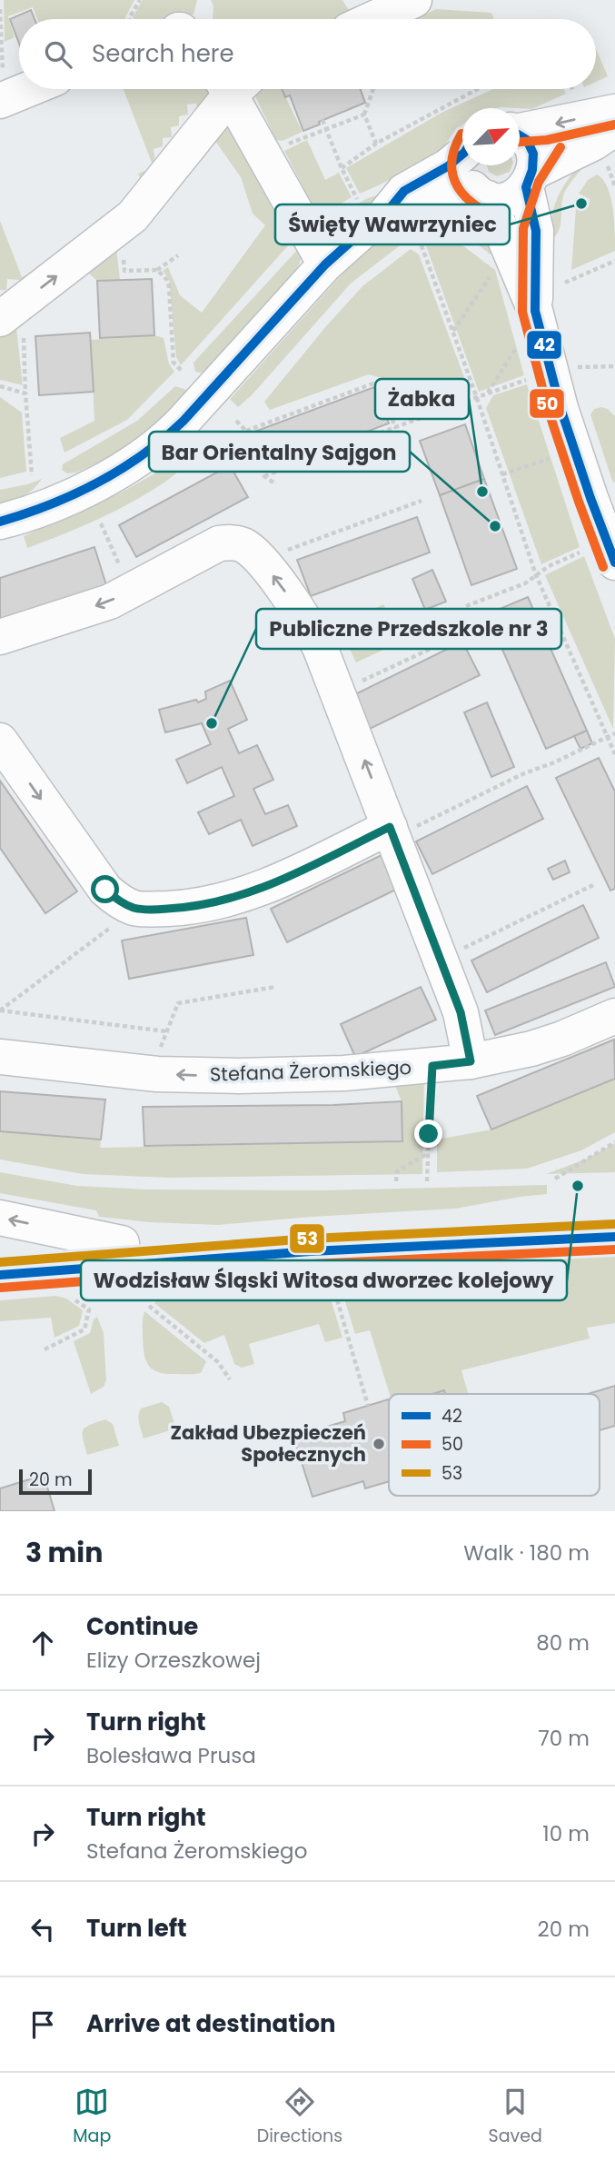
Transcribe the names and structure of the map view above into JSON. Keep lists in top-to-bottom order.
{
  "streets": {
    "street": ["Stefana Żeromskiego"]
  },
  "places": [
    "Święty Wawrzyniec",
    "Żabka",
    "Bar Orientalny Sajgon",
    "Publiczne Przedszkole nr 3",
    "Wodzisław Śląski Witosa dworzec kolejowy",
    "Zakład Ubezpieczeń Społecznych"
  ],
  "lines": ["transit line 50", "transit line 42", "transit line 53"],
  "legend": ["42", "50", "53"],
  "scale_bar": "20 m",
  "north": "top right",
  "page": {
    "search": "Search here",
    "scale": "20 m",
    "heading": ["3 min", "Walk · 180 m"],
    "list": [
      ["Continue", "Elizy Orzeszkowej", "80 m"],
      ["Turn right", "Bolesława Prusa", "70 m"],
      ["Turn right", "Stefana Żeromskiego", "10 m"],
      ["Turn left", "20 m"],
      "Arrive at destination"
    ],
    "nav": ["Map", "Directions", "Saved"]
  }
}
